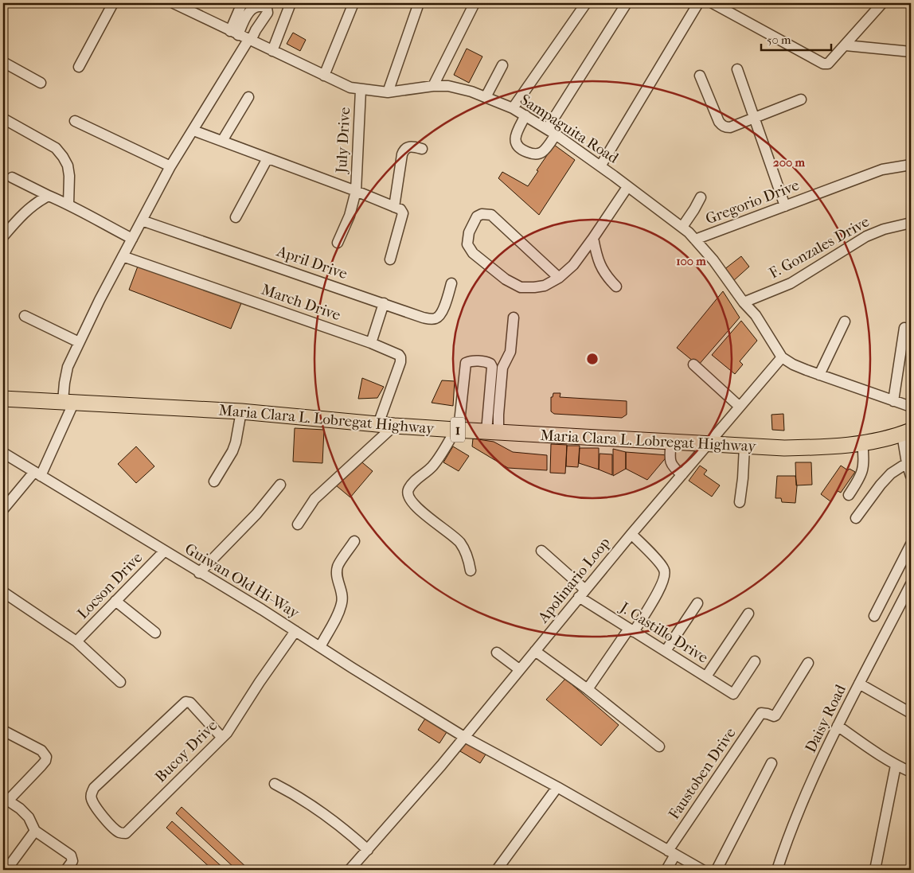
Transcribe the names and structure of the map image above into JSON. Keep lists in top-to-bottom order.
{
  "streets": {
    "highway": ["Maria Clara L. Lobregat Highway", "1"],
    "street": [
      "Sampaguita Road",
      "July Drive",
      "Gregorio Drive",
      "F. Gonzales Drive",
      "April Drive",
      "March Drive",
      "Apolinario Loop",
      "Guiwan Old Hi-Way",
      "Locson Drive",
      "J. Castillo Drive",
      "Daisy Road",
      "Bucoy Drive",
      "Faustoben Drive"
    ]
  },
  "crossings": [
    ["Sampaguita Road", "July Drive"],
    ["Sampaguita Road", "Gregorio Drive"],
    ["Sampaguita Road", "F. Gonzales Drive"],
    ["March Drive", "Maria Clara L. Lobregat Highway"],
    ["Maria Clara L. Lobregat Highway", "Apolinario Loop"],
    ["Apolinario Loop", "Guiwan Old Hi-Way"],
    ["Apolinario Loop", "J. Castillo Drive"],
    ["Guiwan Old Hi-Way", "Locson Drive"],
    ["Guiwan Old Hi-Way", "Bucoy Drive"],
    ["Guiwan Old Hi-Way", "Faustoben Drive"]
  ],
  "scale_bar": "50 m",
  "rings": ["200 m", "100 m"]
}
